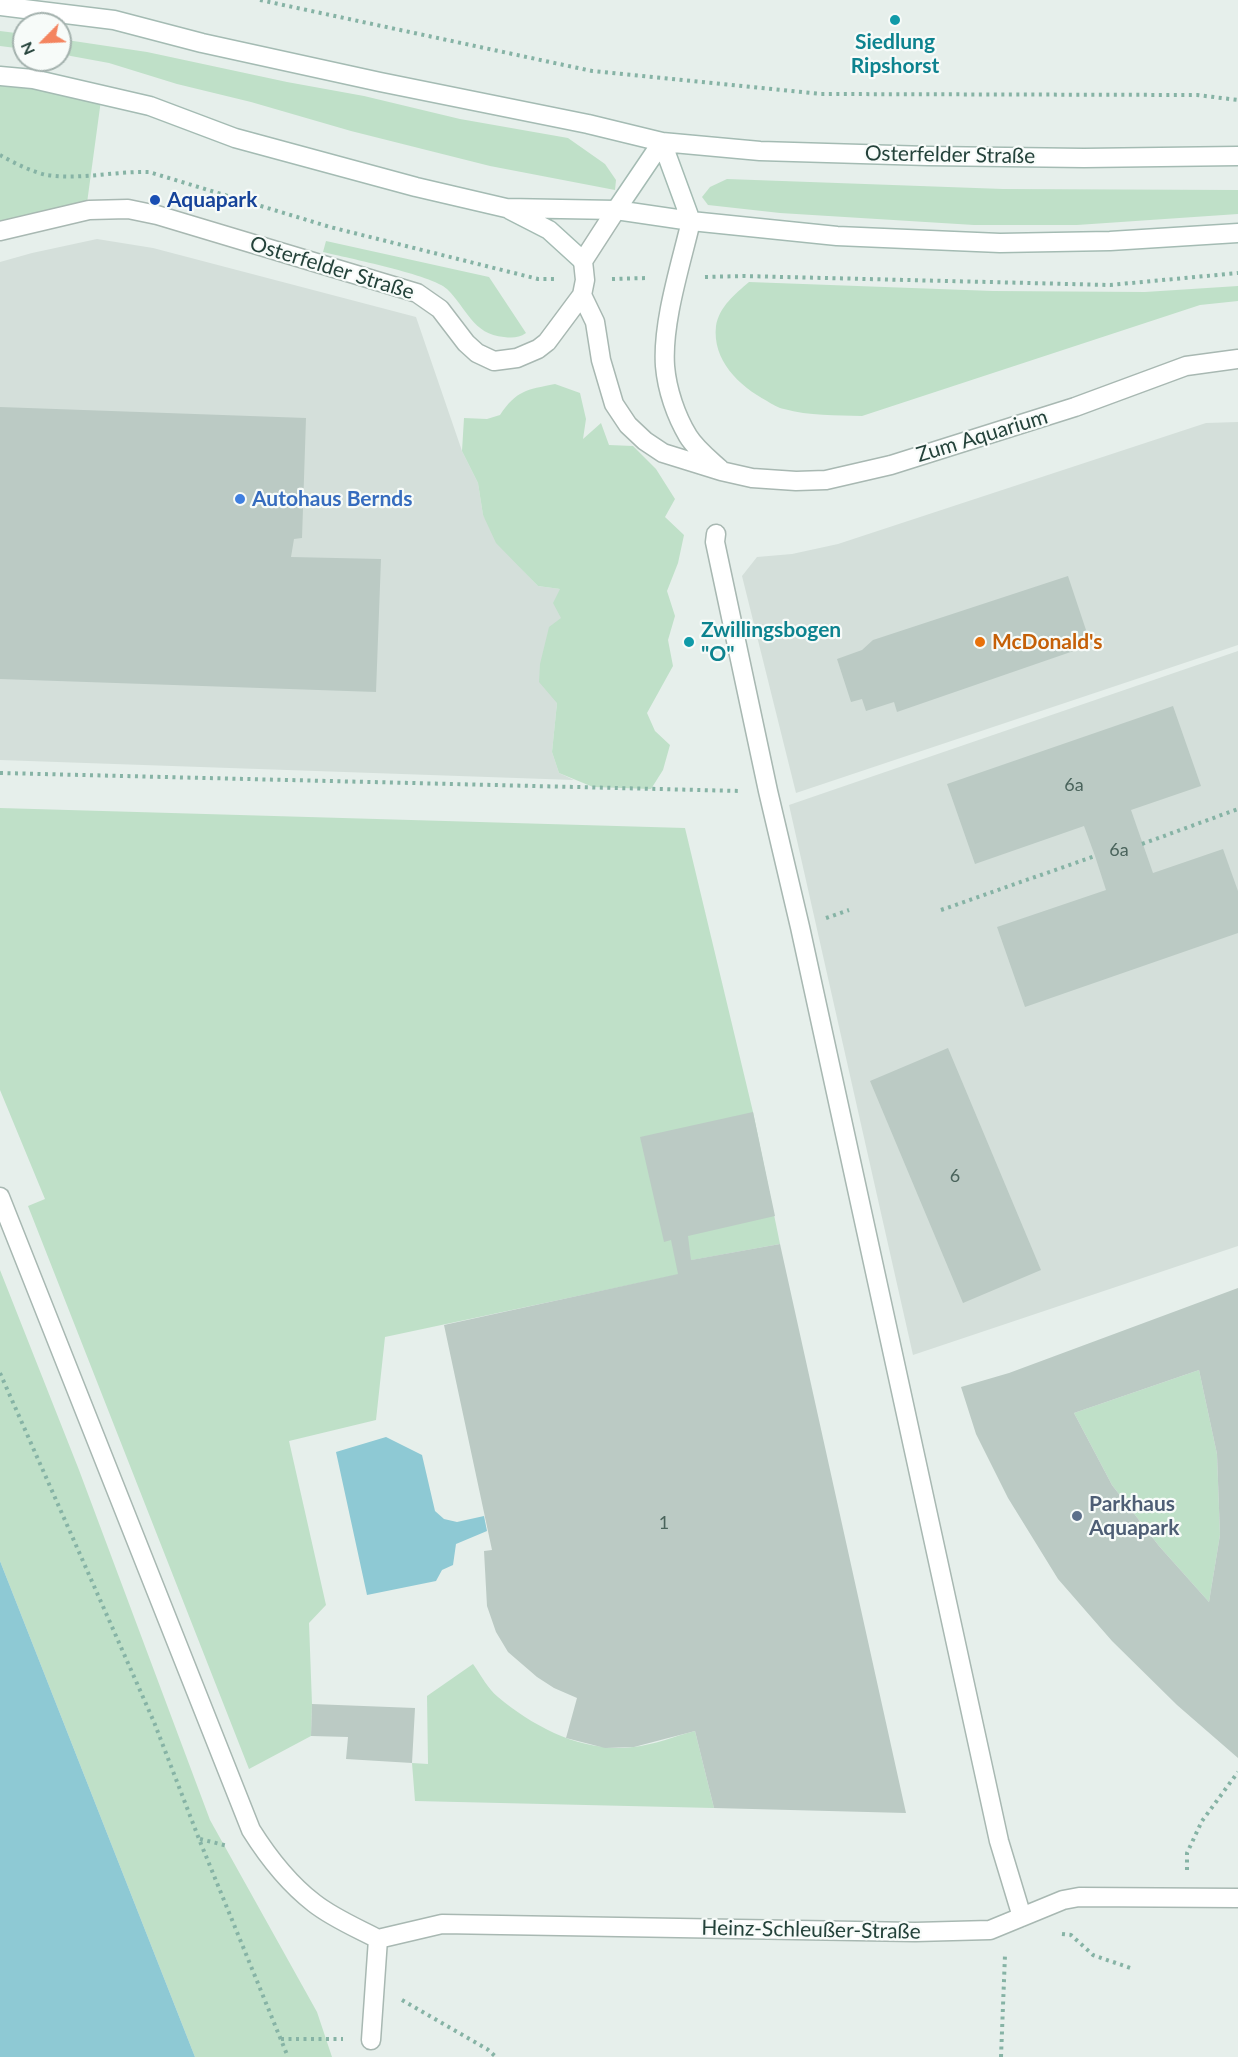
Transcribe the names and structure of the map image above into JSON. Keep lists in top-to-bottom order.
{
  "streets": {
    "street": ["Osterfelder Straße", "Zum Aquarium", "Heinz-Schleußer-Straße"]
  },
  "crossings": [
    ["Osterfelder Straße", "Zum Aquarium"]
  ],
  "places": [
    "Siedlung Ripshorst",
    "Aquapark",
    "Autohaus Bernds",
    "Zwillingsbogen \"O\"",
    "McDonald's",
    "Parkhaus Aquapark"
  ],
  "house_numbers": [
    "6a",
    "6a",
    "6",
    "1"
  ],
  "north": "bottom left"
}
